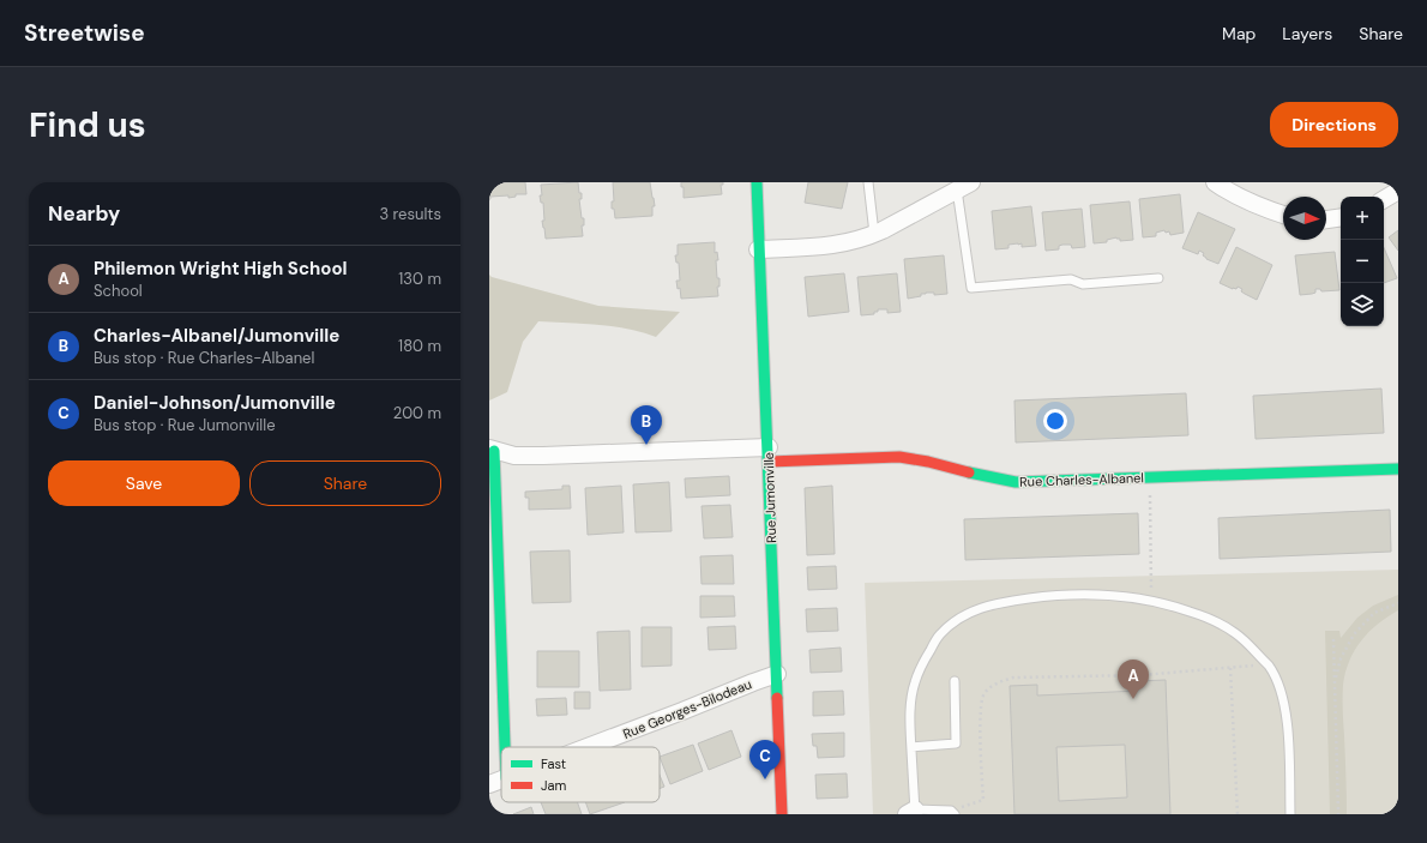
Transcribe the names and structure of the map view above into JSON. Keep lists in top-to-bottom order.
{
  "streets": {
    "street": ["Rue Charles-Albanel", "Rue Jumonville", "Rue Georges-Bilodeau"]
  },
  "crossings": [
    ["Rue Charles-Albanel", "Rue Jumonville"],
    ["Rue Jumonville", "Rue Georges-Bilodeau"]
  ],
  "legend": ["Fast", "Jam"],
  "north": "right",
  "page": {
    "header": "Streetwise",
    "nav": ["Map", "Layers", "Share"],
    "buttons": [
      "Directions",
      ["Save", "Share"]
    ],
    "title": "Find us",
    "heading": ["Nearby", "3 results"],
    "map_buttons": ["+", "−"],
    "list": [
      {
        "mark": "A",
        "name": "Philemon Wright High School",
        "note": "School",
        "value": "130 m"
      },
      {
        "mark": "B",
        "name": "Charles-Albanel/Jumonville",
        "note": "Bus stop · Rue Charles-Albanel",
        "value": "180 m"
      },
      {
        "mark": "C",
        "name": "Daniel-Johnson/Jumonville",
        "note": "Bus stop · Rue Jumonville",
        "value": "200 m"
      }
    ],
    "pins": ["B", "A", "C"]
  }
}
